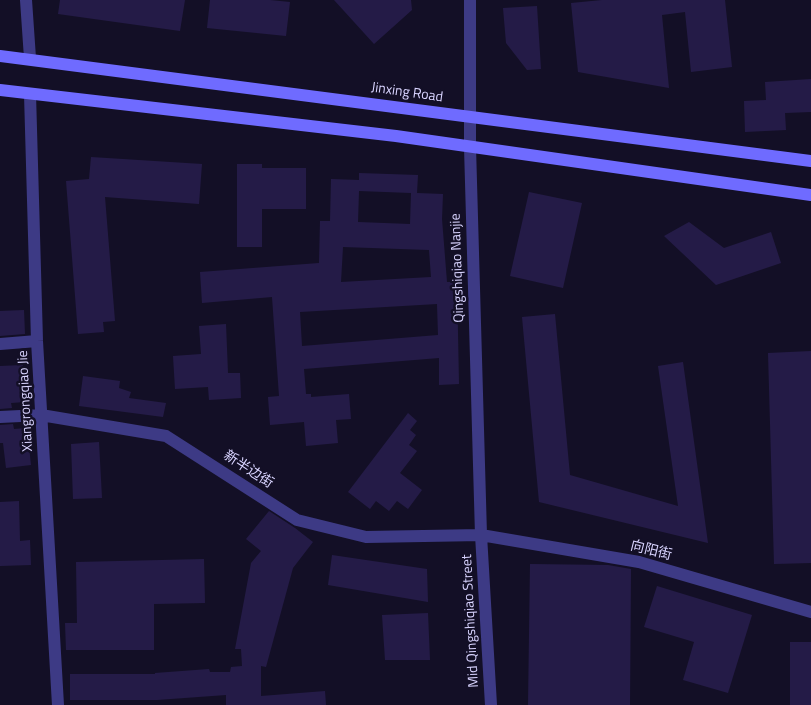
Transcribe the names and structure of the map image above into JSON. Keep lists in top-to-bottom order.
{
  "streets": {
    "main road": ["Jinxing Road"],
    "street": [
      "Qingshiqiao Nanjie",
      "Xiangrongqiao Jie",
      "新半边街",
      "向阳街",
      "Mid Qingshiqiao Street"
    ]
  },
  "crossings": [
    ["Jinxing Road", "Qingshiqiao Nanjie"],
    ["Qingshiqiao Nanjie", "新半边街"],
    ["Qingshiqiao Nanjie", "向阳街"],
    ["Qingshiqiao Nanjie", "Mid Qingshiqiao Street"],
    ["Xiangrongqiao Jie", "新半边街"],
    ["新半边街", "向阳街"],
    ["新半边街", "Mid Qingshiqiao Street"],
    ["向阳街", "Mid Qingshiqiao Street"]
  ]
}
